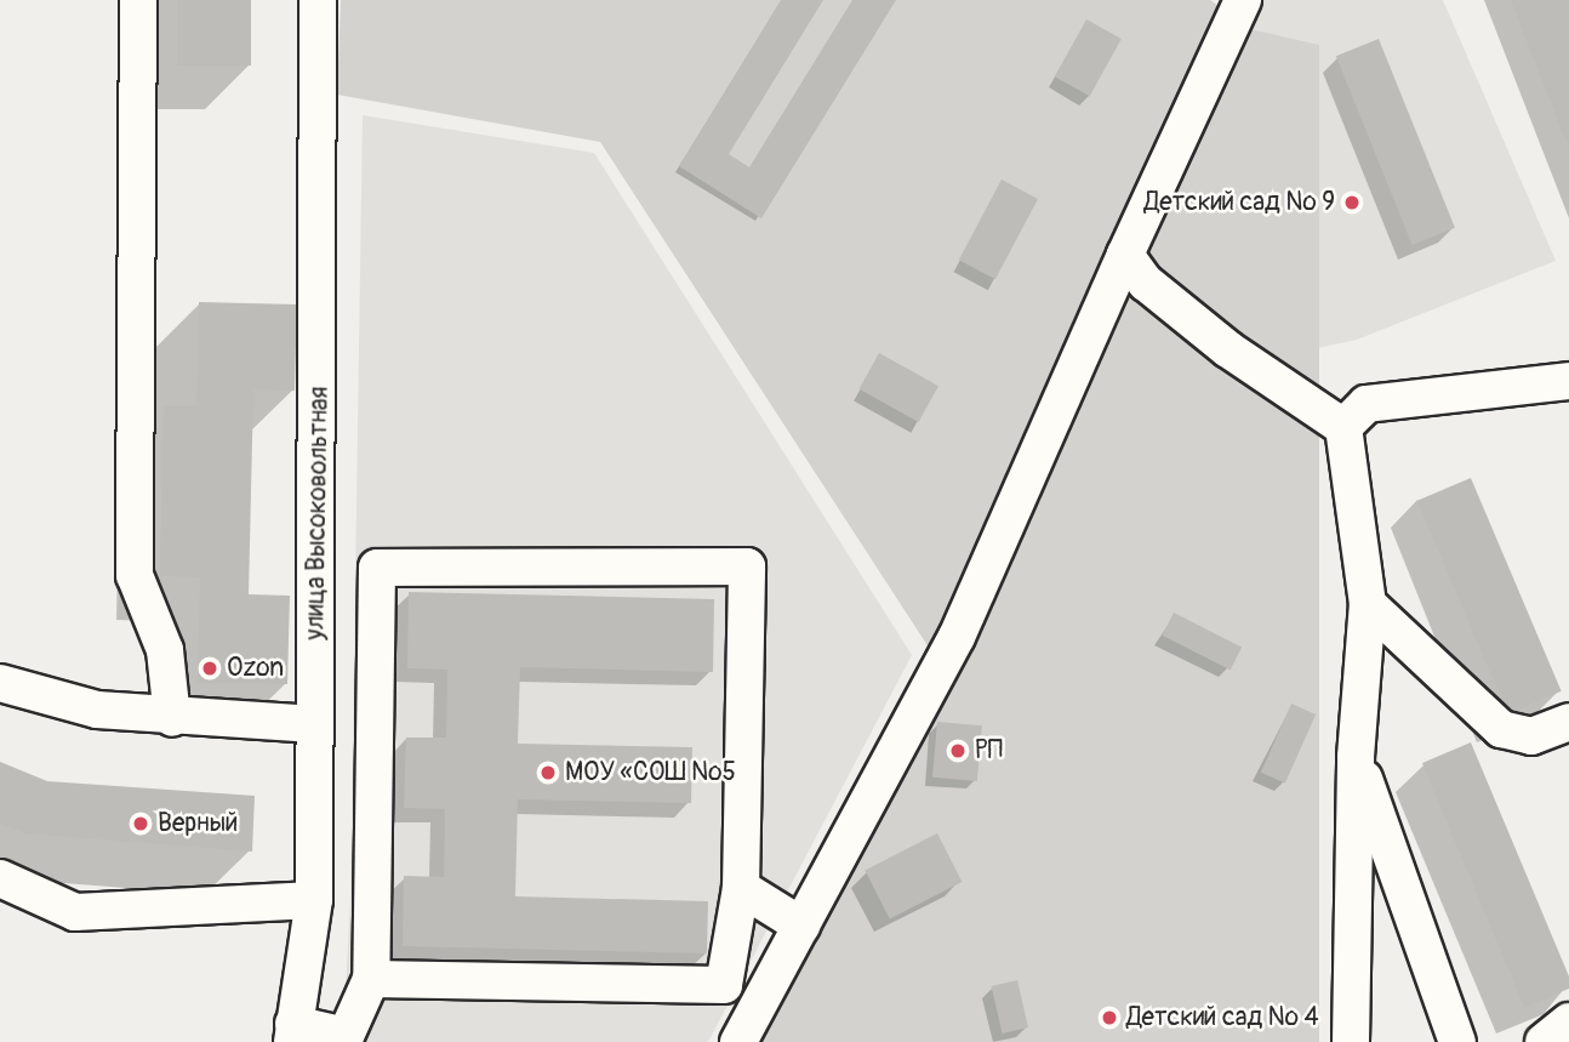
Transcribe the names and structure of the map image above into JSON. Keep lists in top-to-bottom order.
{
  "streets": {
    "street": ["улица Высоковольтная"]
  },
  "places": [
    "Детский сад № 9",
    "Ozon",
    "РП",
    "МОУ «СОШ №5",
    "Верный",
    "Детский сад № 4"
  ]
}
